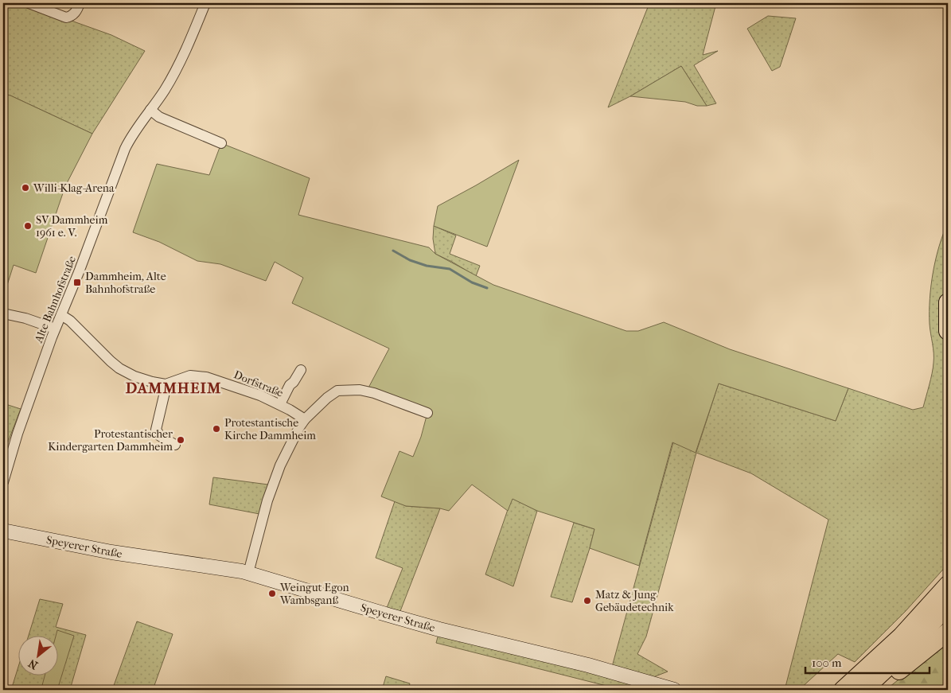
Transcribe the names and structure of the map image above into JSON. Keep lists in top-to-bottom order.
{
  "streets": {
    "street": ["Alte Bahnhofstraße", "Dorfstraße", "Speyerer Straße"]
  },
  "districts": ["DAMMHEIM"],
  "places": {
    "other": [
      "Willi-Klag-Arena",
      "SV Dammheim 1961 e. V.",
      "Protestantische Kirche Dammheim",
      "Protestantischer Kindergarten Dammheim",
      "Weingut Egon Wambsganß",
      "Matz & Jung Gebäudetechnik"
    ],
    "transit": ["Dammheim, Alte Bahnhofstraße"]
  },
  "scale_bar": "100 m",
  "north": "bottom left"
}
